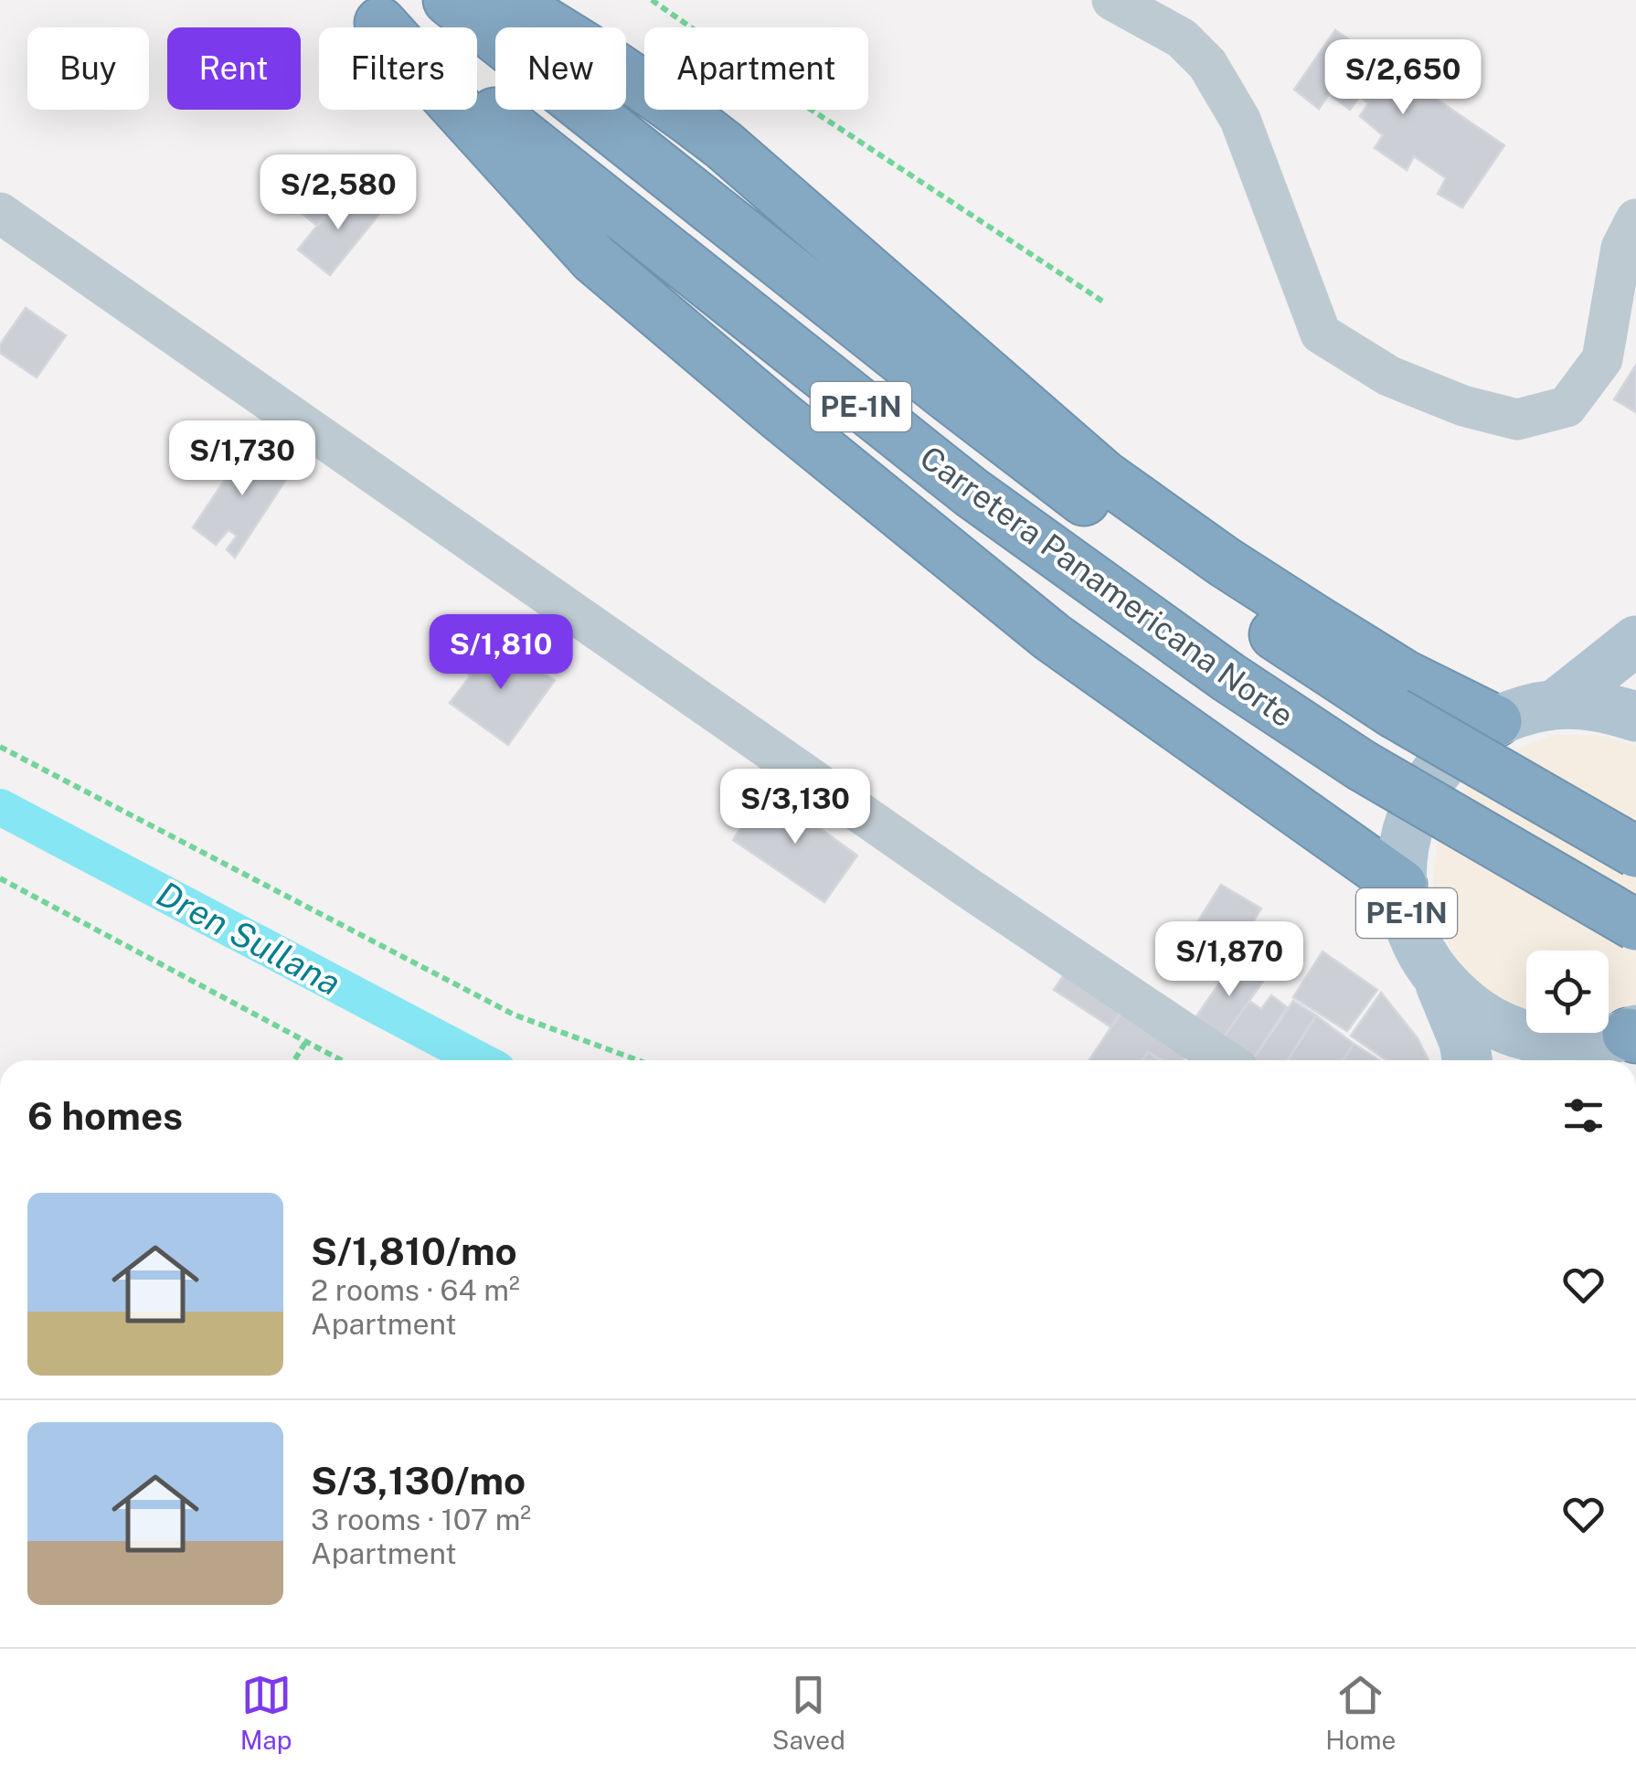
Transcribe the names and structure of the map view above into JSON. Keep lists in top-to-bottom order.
{
  "streets": {
    "highway": ["PE-1N", "Carretera Panamericana Norte"]
  },
  "water": ["Dren Sullana"],
  "page": {
    "chip": [
      "Buy",
      "Rent",
      "Filters",
      "New",
      "Apartment"
    ],
    "price": [
      "S/2,650",
      "S/2,580",
      "S/1,730",
      "S/1,810",
      "S/3,130",
      "S/1,870"
    ],
    "heading": "6 homes",
    "list": [
      {
        "name": "S/1,810/mo",
        "note": "2 rooms · 64 m² · Apartment"
      },
      {
        "name": "S/3,130/mo",
        "note": "3 rooms · 107 m² · Apartment"
      }
    ],
    "tabs": ["Map", "Saved", "Home"]
  }
}
